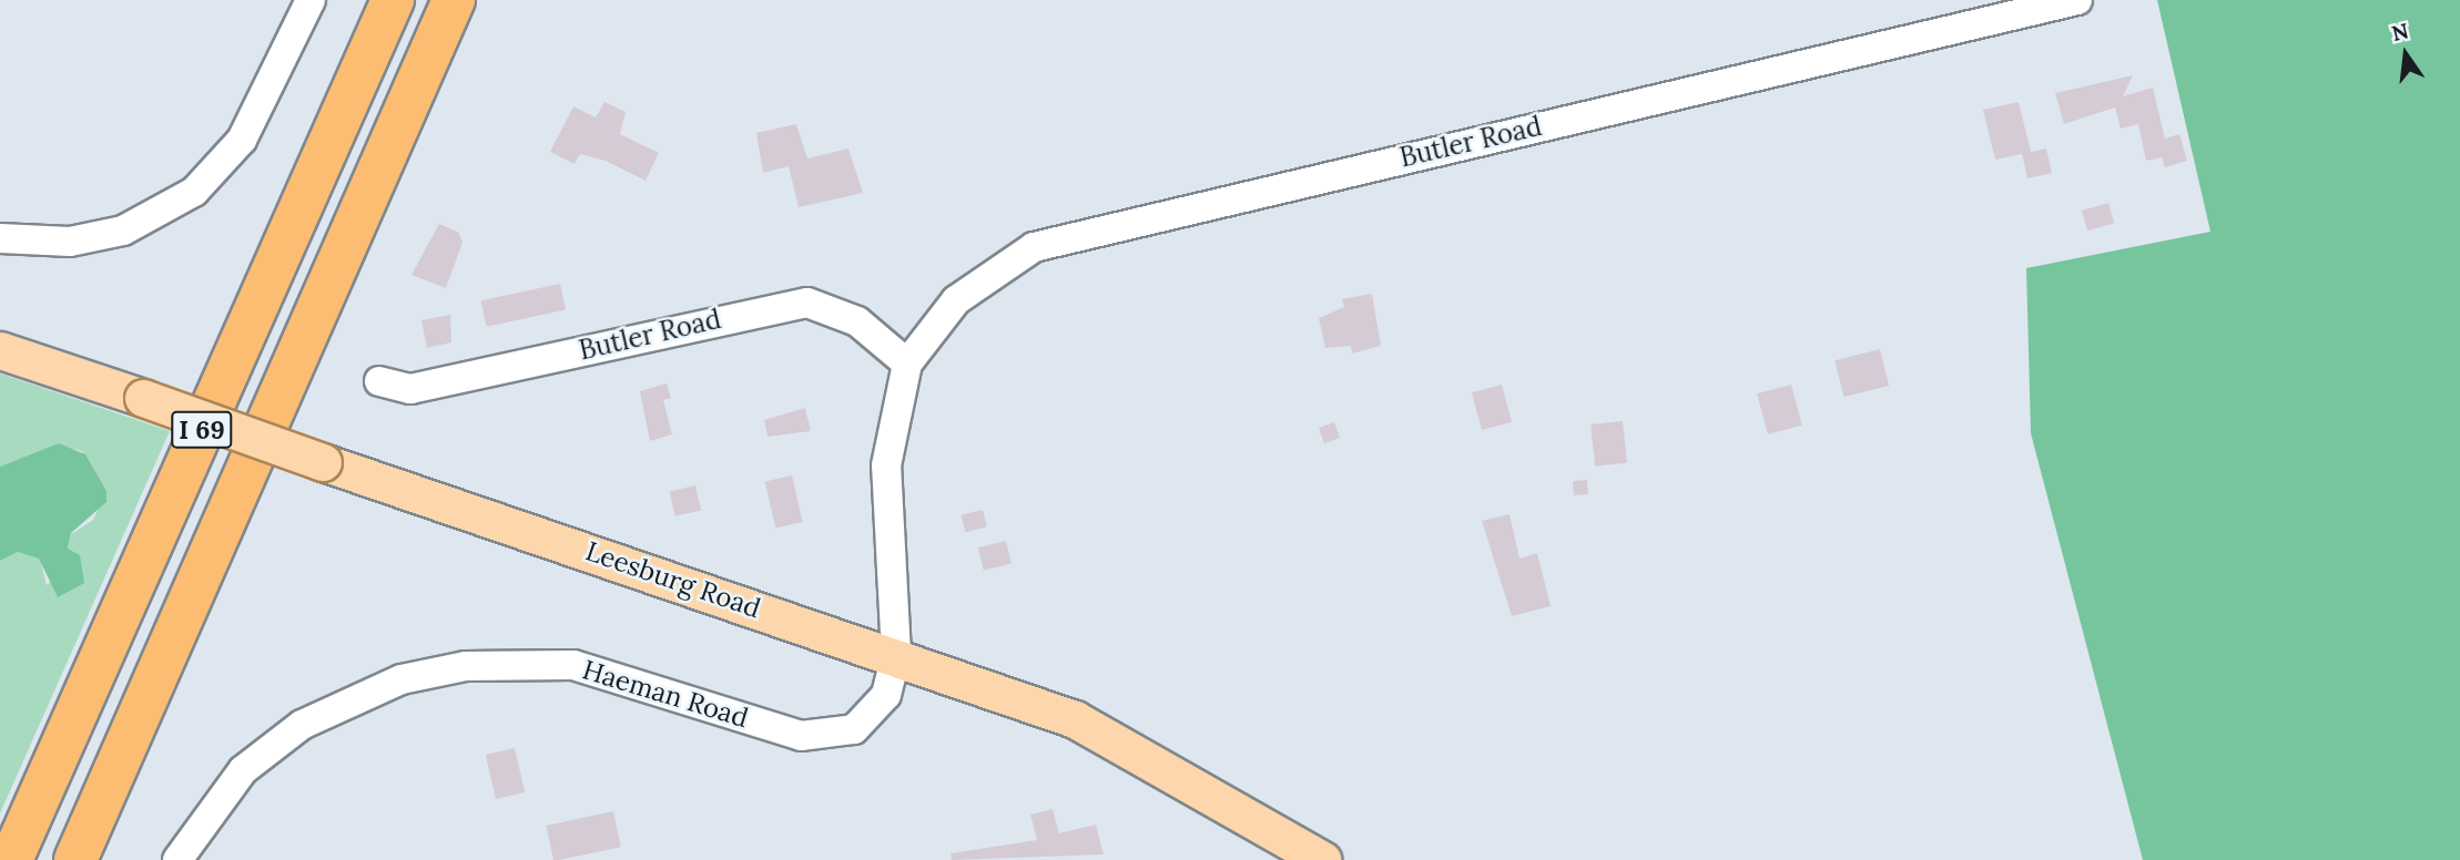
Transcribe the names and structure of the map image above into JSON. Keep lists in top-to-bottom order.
{
  "streets": {
    "highway": ["I 69"],
    "main road": ["Leesburg Road"],
    "street": ["Butler Road", "Haeman Road"]
  },
  "crossings": [
    ["Butler Road", "Leesburg Road"],
    ["Butler Road", "Haeman Road"],
    ["Leesburg Road", "Haeman Road"]
  ],
  "north": "top"
}
